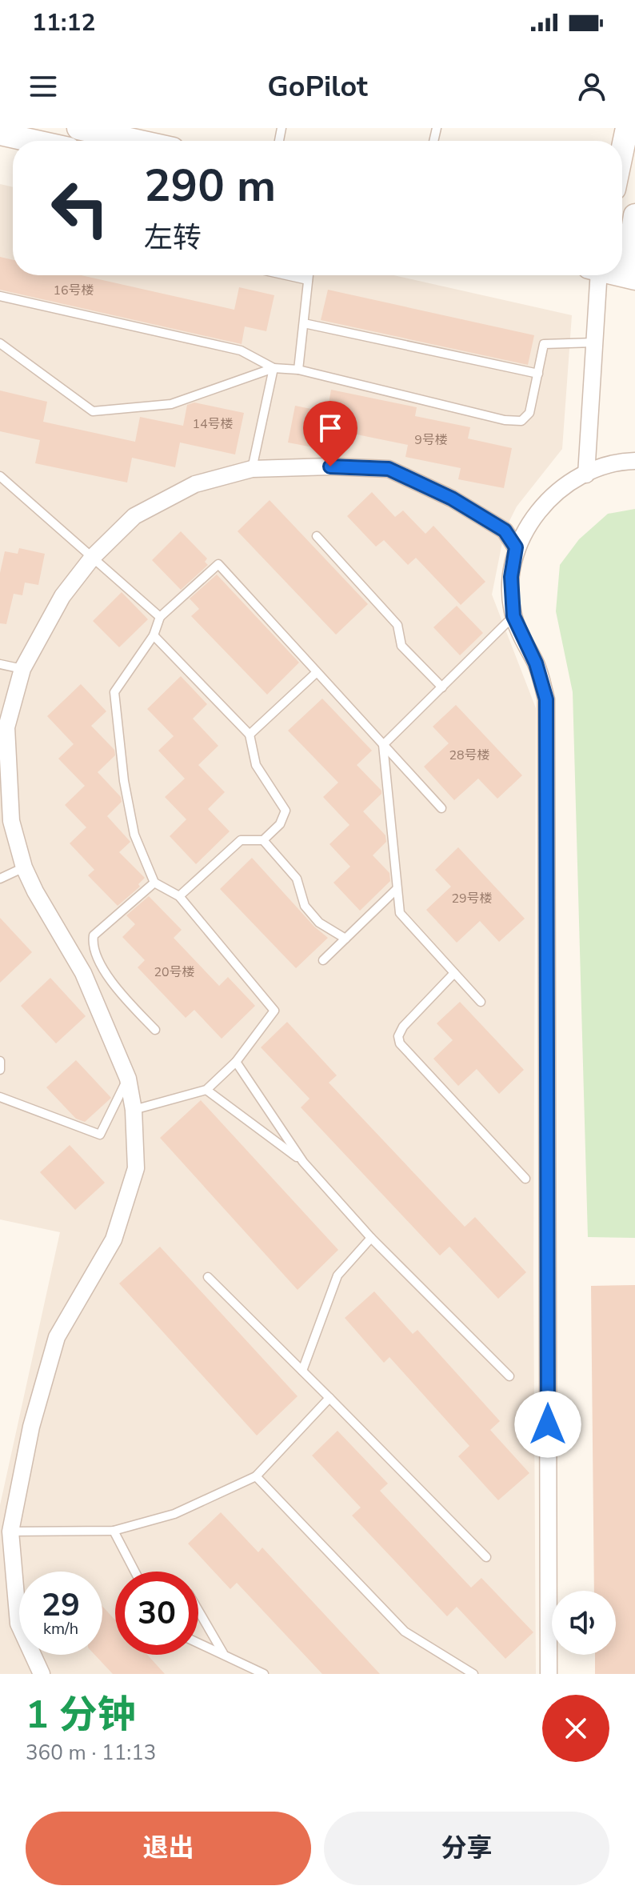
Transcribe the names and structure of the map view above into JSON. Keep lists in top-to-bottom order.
{
  "house_numbers": [
    "16号楼",
    "14号楼",
    "9号楼",
    "28号楼",
    "29号楼",
    "20号楼"
  ],
  "page": {
    "status": "11:12",
    "header": "GoPilot",
    "turn": ["290 m", "左转"],
    "speed": "29 km/h",
    "limit": "30",
    "heading": ["1 分钟", "360 m · 11:13"],
    "buttons": ["退出", "分享"]
  }
}
